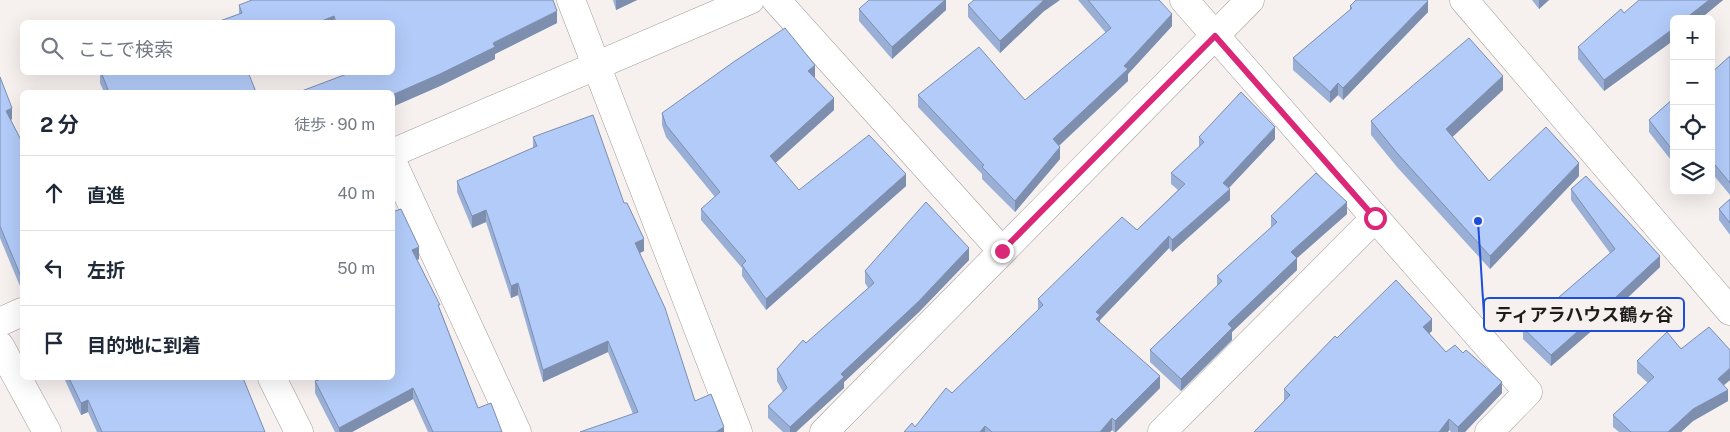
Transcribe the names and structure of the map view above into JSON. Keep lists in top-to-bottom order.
{
  "places": ["ティアラハウス鶴ヶ谷"],
  "page": {
    "map_buttons": ["+", "−"],
    "search": "ここで検索",
    "heading": ["2 分", "徒歩 · 90 m"],
    "list": [
      ["直進", "40 m"],
      ["左折", "50 m"],
      "目的地に到着"
    ]
  }
}
